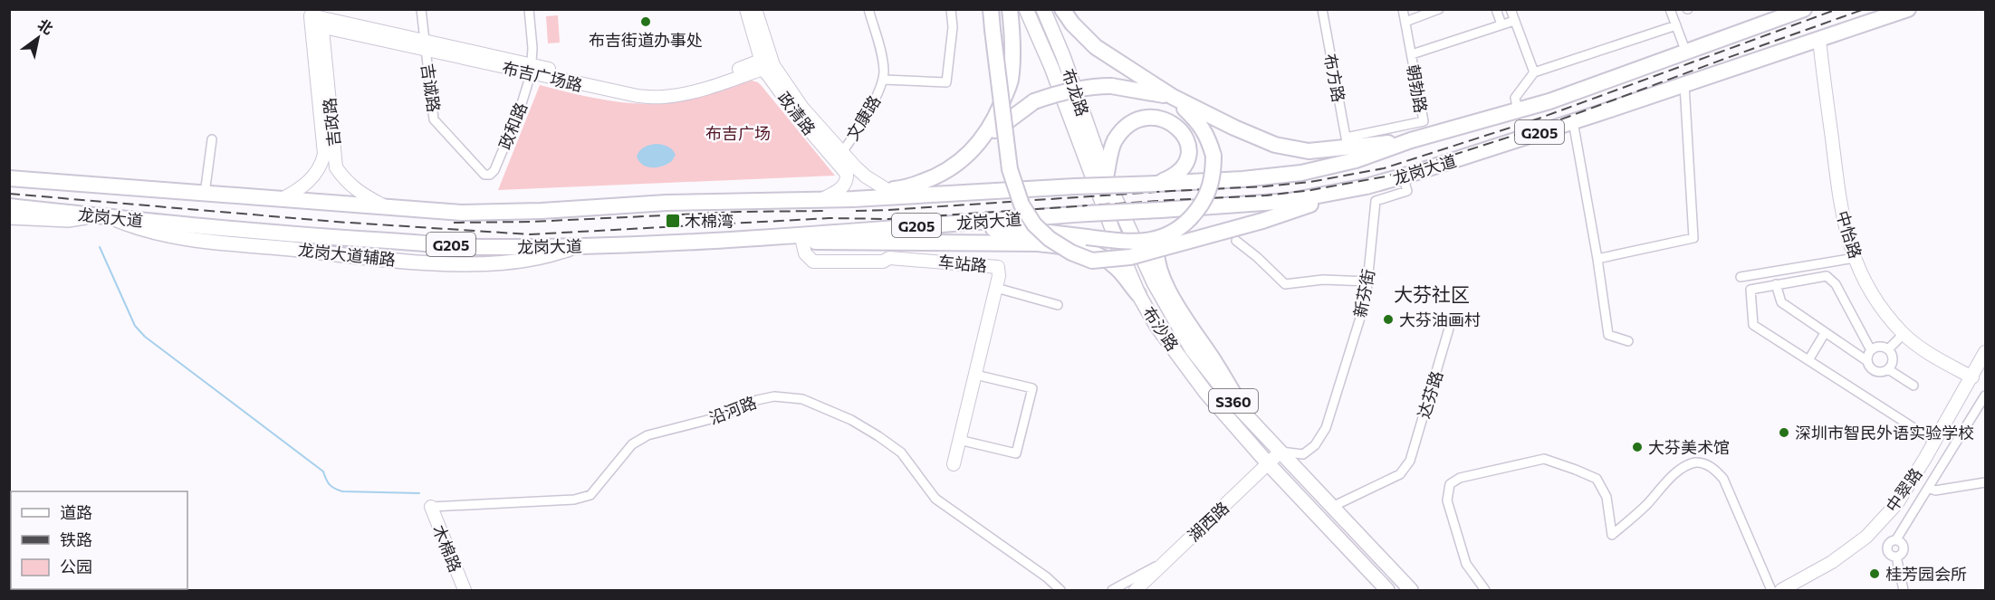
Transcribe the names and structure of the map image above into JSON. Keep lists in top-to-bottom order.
{
  "streets": {
    "highway": ["G205", "龙岗大道"],
    "main road": ["布龙路", "布沙路", "S360"],
    "street": [
      "布吉广场路",
      "布方路",
      "吉诚路",
      "朝勃路",
      "政清路",
      "文康路",
      "吉政路",
      "政和路",
      "中怡路",
      "车站路",
      "新芬街",
      "达芬路",
      "沿河路",
      "中翠路",
      "湖西路",
      "木棉路"
    ]
  },
  "crossings": [
    ["布吉广场路", "吉诚路"],
    ["布吉广场路", "政清路"],
    ["布吉广场路", "吉政路"],
    ["布吉广场路", "政和路"],
    ["布方路", "朝勃路"],
    ["吉诚路", "政和路"],
    ["布龙路", "布沙路"],
    ["政清路", "文康路"],
    ["政清路", "龙岗大道"],
    ["吉政路", "龙岗大道"],
    ["龙岗大道", "中怡路"],
    ["龙岗大道", "新芬街"],
    ["中怡路", "中翠路"],
    ["新芬街", "布沙路"],
    ["新芬街", "湖西路"],
    ["布沙路", "达芬路"],
    ["布沙路", "湖西路"],
    ["沿河路", "木棉路"]
  ],
  "districts": ["大芬社区"],
  "parks": ["布吉广场"],
  "places": {
    "other": [
      "布吉街道办事处",
      "大芬油画村",
      "深圳市智民外语实验学校",
      "大芬美术馆",
      "桂芳园会所"
    ],
    "transit": ["木棉湾"]
  },
  "legend": ["道路", "铁路", "公园"],
  "north": "top right"
}
